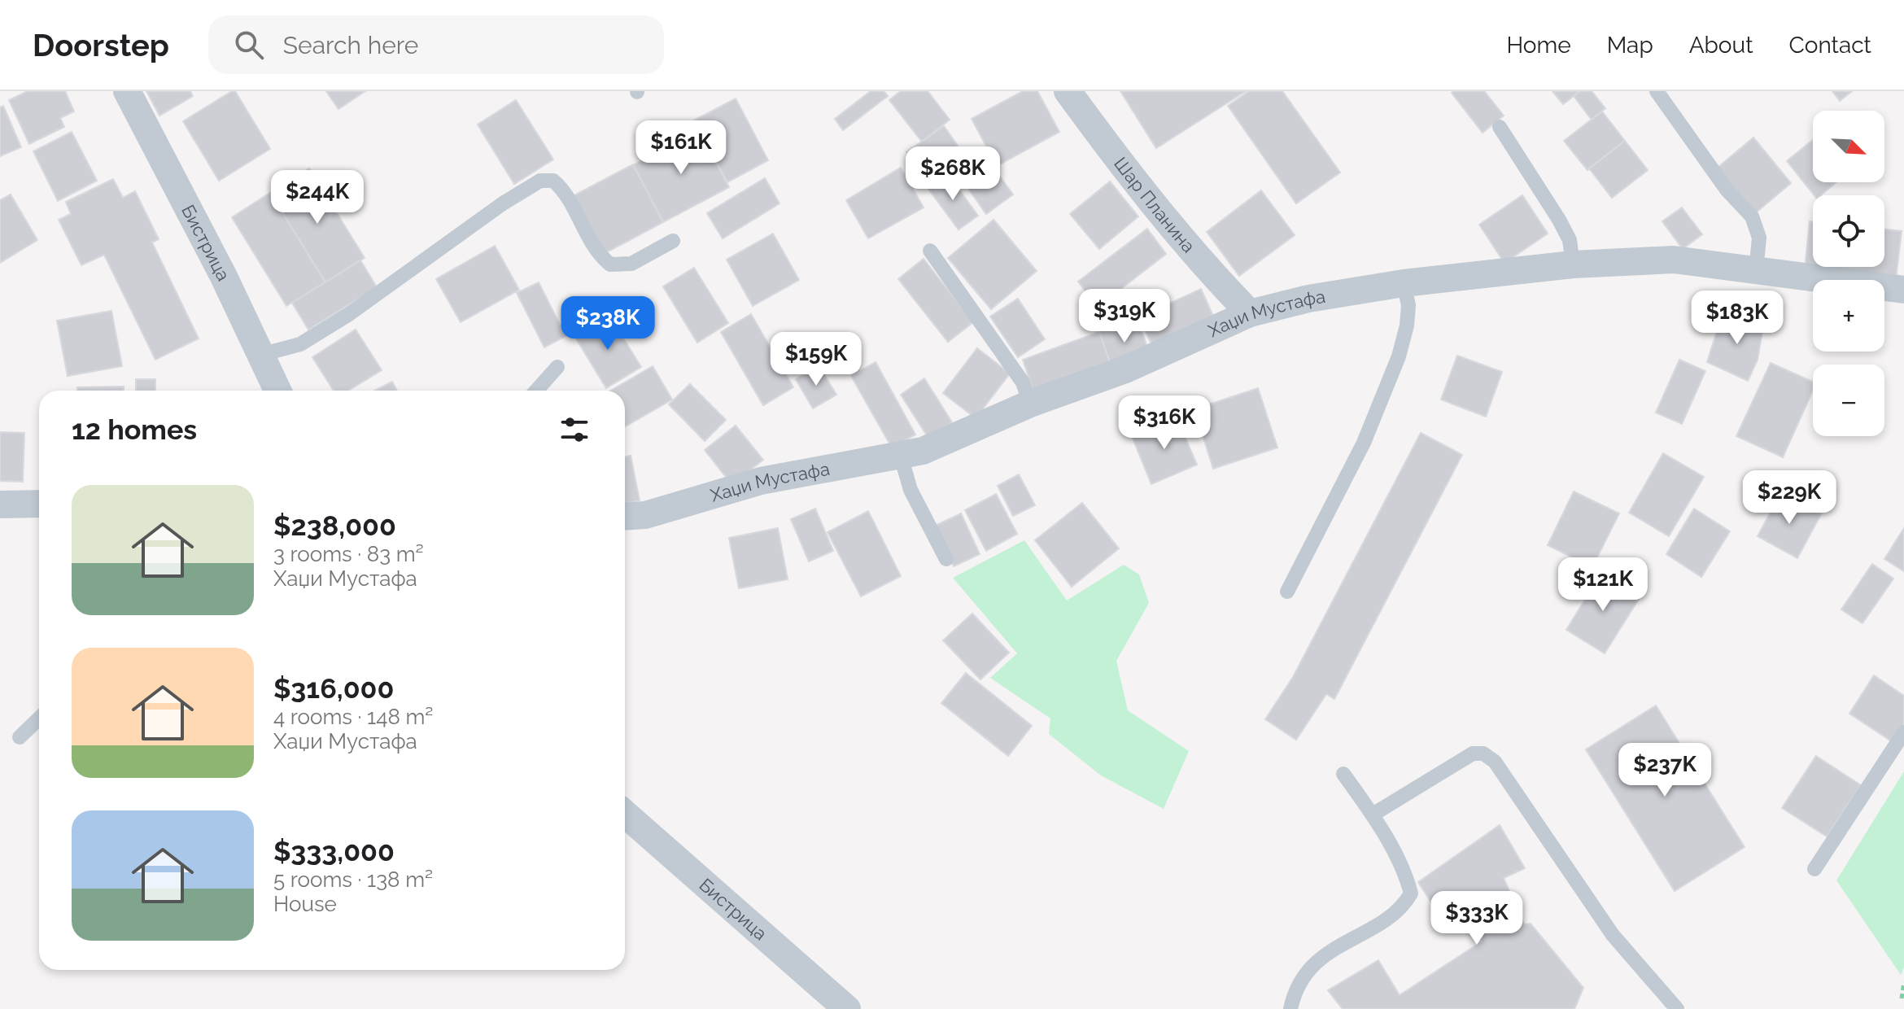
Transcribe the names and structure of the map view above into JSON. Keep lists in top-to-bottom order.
{
  "streets": {
    "street": ["Шар Планина", "Бистрица", "Хаџи Мустафа"]
  },
  "crossings": [
    ["Шар Планина", "Хаџи Мустафа"]
  ],
  "north": "bottom right",
  "page": {
    "header": "Doorstep",
    "search": "Search here",
    "nav": [
      "Home",
      "Map",
      "About",
      "Contact"
    ],
    "map_buttons": ["+", "−"],
    "price": [
      "$161K",
      "$268K",
      "$244K",
      "$319K",
      "$183K",
      "$238K",
      "$159K",
      "$316K",
      "$229K",
      "$121K",
      "$237K",
      "$333K"
    ],
    "heading": "12 homes",
    "list": [
      {
        "name": "$238,000",
        "note": "3 rooms · 83 m² · Хаџи Мустафа"
      },
      {
        "name": "$316,000",
        "note": "4 rooms · 148 m² · Хаџи Мустафа"
      },
      {
        "name": "$333,000",
        "note": "5 rooms · 138 m² · House"
      }
    ]
  }
}
